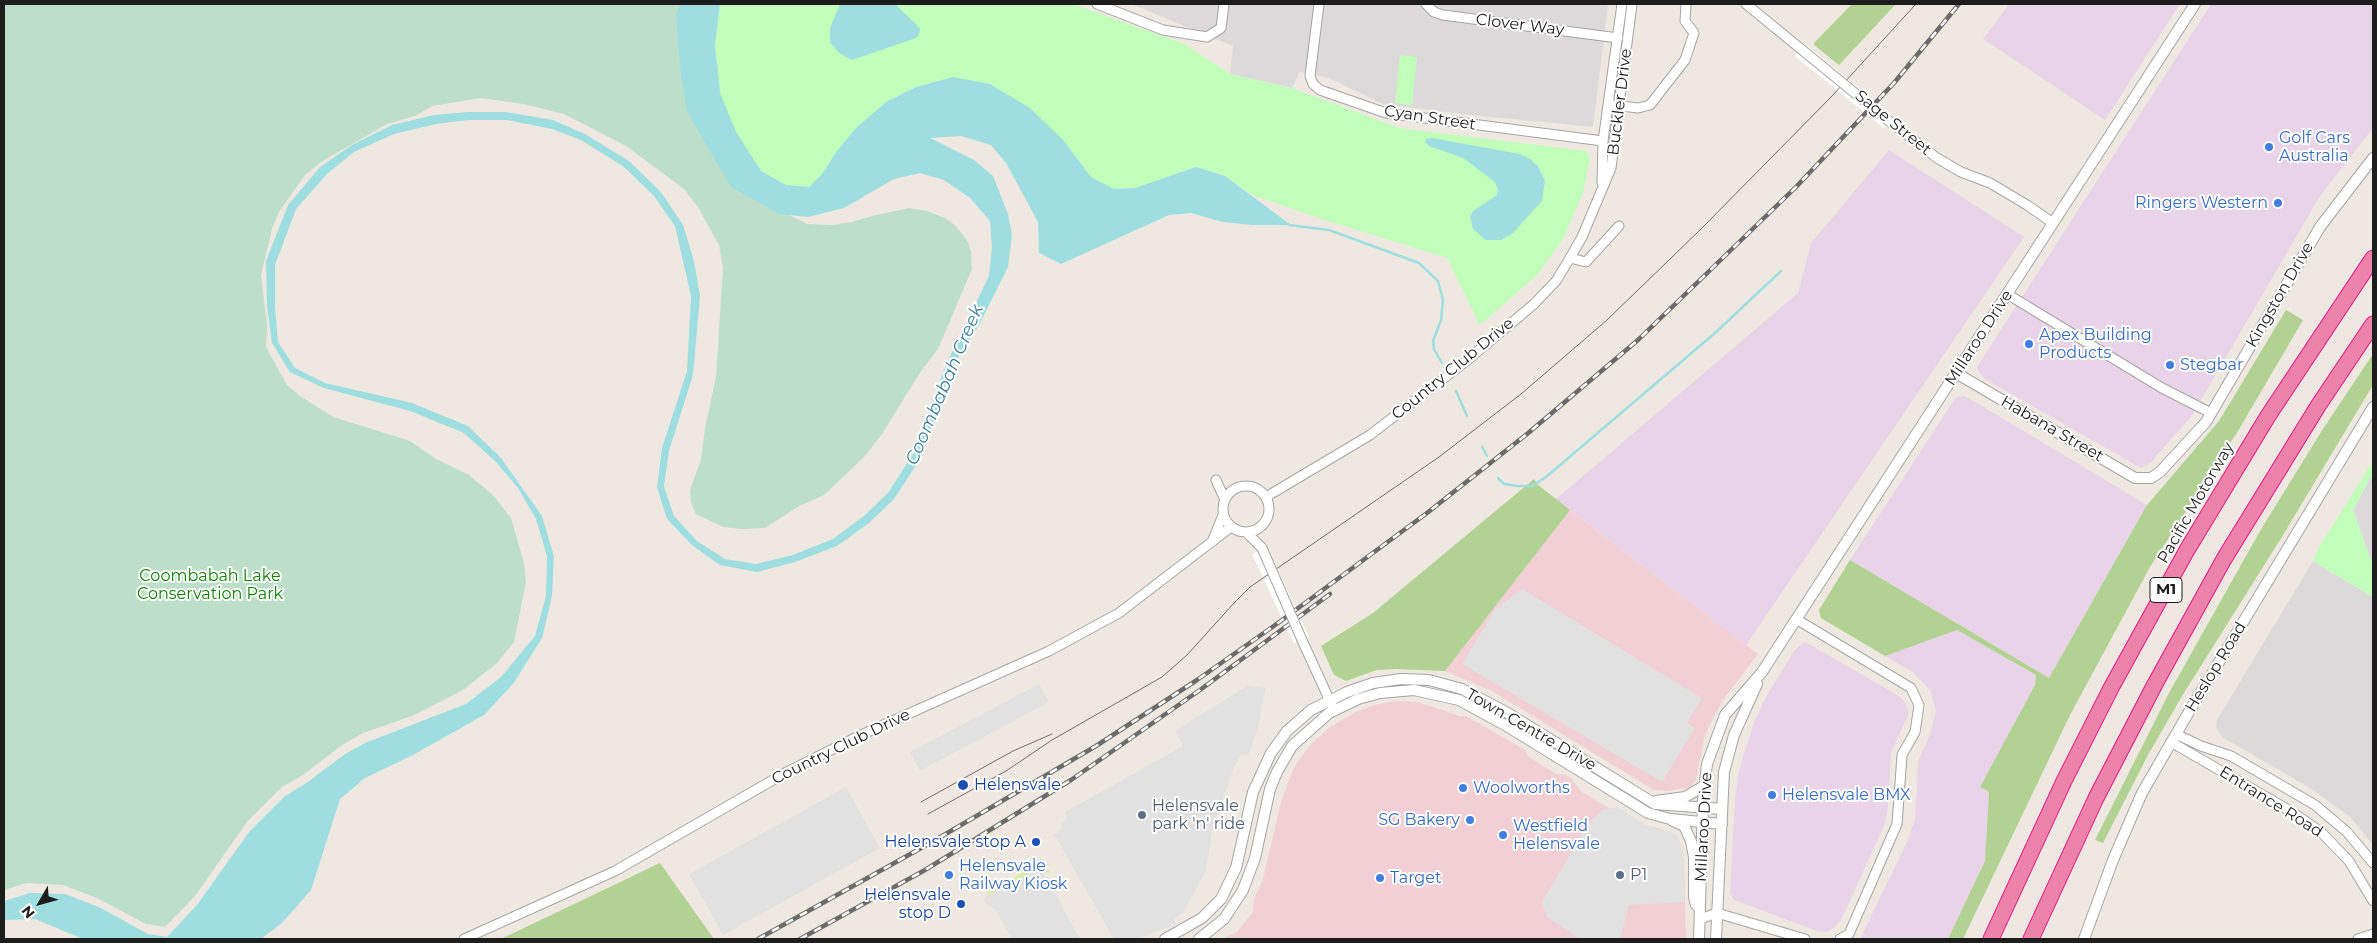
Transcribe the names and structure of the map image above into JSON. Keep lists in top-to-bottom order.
{
  "streets": {
    "highway": ["Pacific Motorway", "M1"],
    "street": [
      "Clover Way",
      "Buckler Drive",
      "Cyan Street",
      "Sage Street",
      "Kingston Drive",
      "Millaroo Drive",
      "Country Club Drive",
      "Habana Street",
      "Heslop Road",
      "Town Centre Drive",
      "Entrance Road"
    ]
  },
  "crossings": [
    ["Clover Way", "Buckler Drive"],
    ["Buckler Drive", "Cyan Street"],
    ["Buckler Drive", "Country Club Drive"],
    ["Sage Street", "Millaroo Drive"],
    ["Kingston Drive", "Habana Street"],
    ["Millaroo Drive", "Habana Street"],
    ["Millaroo Drive", "Town Centre Drive"],
    ["Heslop Road", "Entrance Road"]
  ],
  "water": ["Coombabah Creek"],
  "parks": ["Coombabah Lake Conservation Park"],
  "places": [
    "Golf Cars Australia",
    "Ringers Western",
    "Apex Building Products",
    "Stegbar",
    "Helensvale",
    "Woolworths",
    "Helensvale BMX",
    "Helensvale park 'n' ride",
    "SG Bakery",
    "Westfield Helensvale",
    "Helensvale stop A",
    "Helensvale Railway Kiosk",
    "P1",
    "Target",
    "Helensvale stop D"
  ],
  "north": "bottom left"
}
